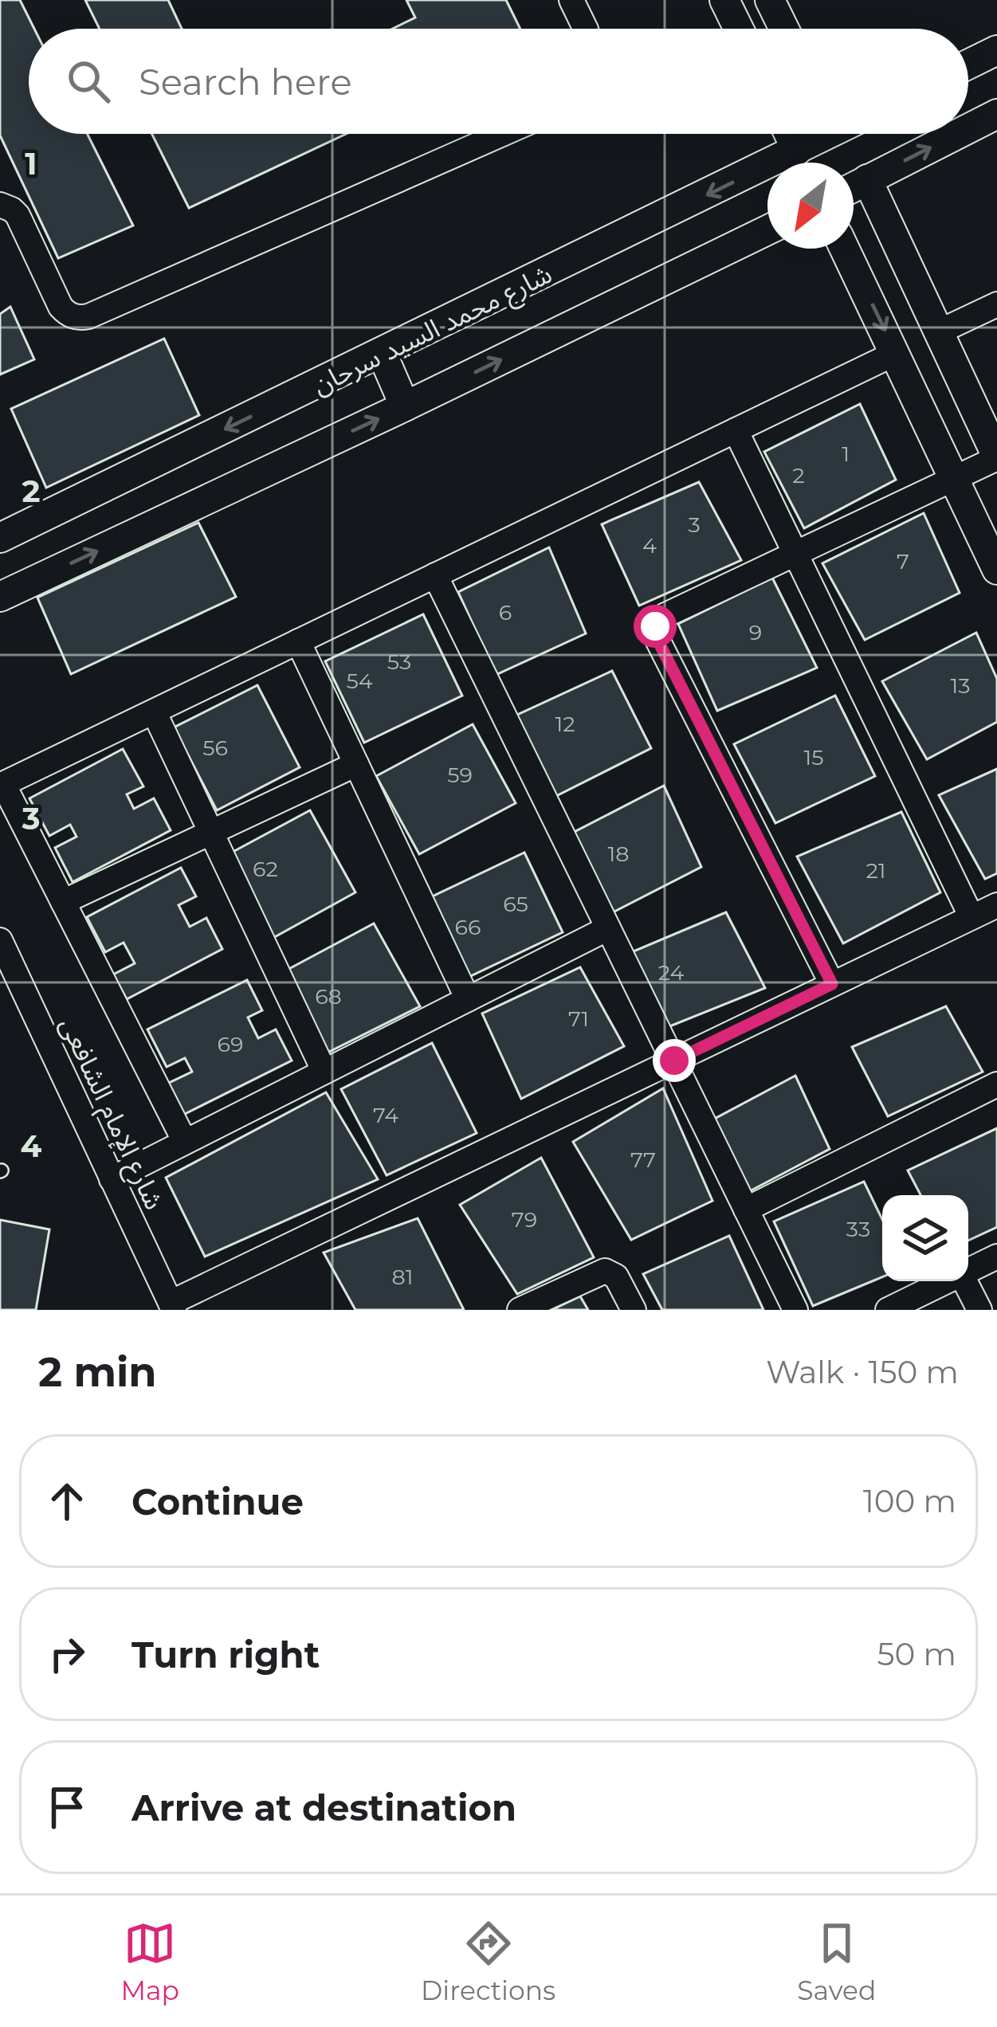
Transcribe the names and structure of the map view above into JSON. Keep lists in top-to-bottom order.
{
  "streets": {
    "street": ["شارع محمد السيد سرحان", "شارع الإمام الشافعى"]
  },
  "house_numbers": [
    "1",
    "2",
    "3",
    "4",
    "7",
    "6",
    "9",
    "53",
    "54",
    "13",
    "12",
    "56",
    "15",
    "59",
    "18",
    "62",
    "21",
    "65",
    "66",
    "24",
    "68",
    "71",
    "69",
    "74",
    "77",
    "79",
    "33",
    "81"
  ],
  "north": "bottom left",
  "page": {
    "search": "Search here",
    "heading": ["2 min", "Walk · 150 m"],
    "list": [
      ["Continue", "100 m"],
      ["Turn right", "50 m"],
      "Arrive at destination"
    ],
    "nav": ["Map", "Directions", "Saved"]
  },
  "grid": {
    "rows": [
      "1",
      "2",
      "3",
      "4"
    ]
  }
}
